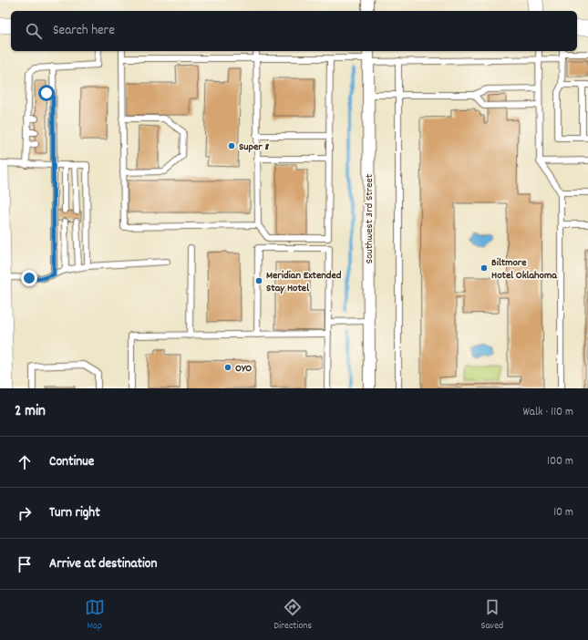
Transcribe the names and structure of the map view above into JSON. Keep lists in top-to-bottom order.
{
  "streets": {
    "street": ["Southwest 3rd Street"]
  },
  "places": [
    "Super 8",
    "Biltmore Hotel Oklahoma",
    "Meridian Extended Stay Hotel",
    "OYO"
  ],
  "page": {
    "search": "Search here",
    "heading": ["2 min", "Walk · 110 m"],
    "list": [
      ["Continue", "100 m"],
      ["Turn right", "10 m"],
      "Arrive at destination"
    ],
    "nav": ["Map", "Directions", "Saved"]
  }
}
